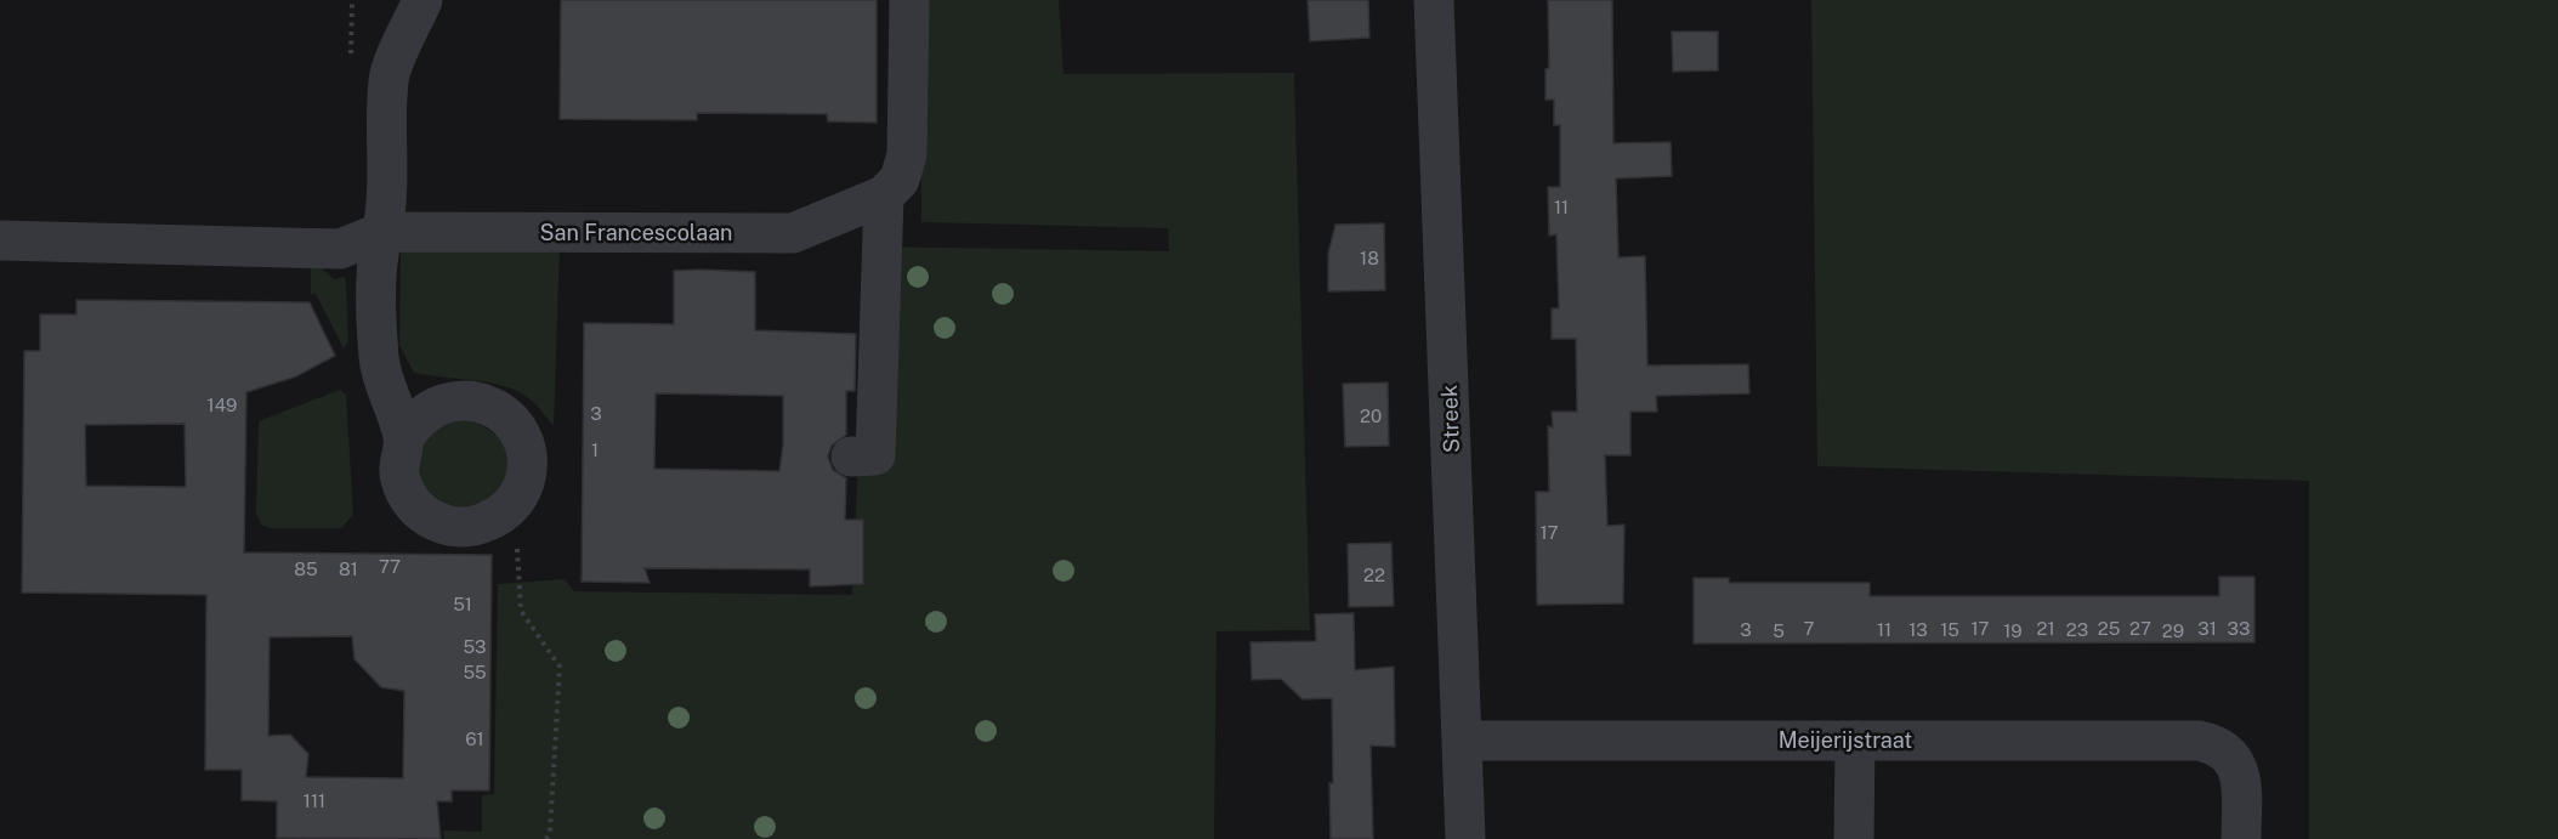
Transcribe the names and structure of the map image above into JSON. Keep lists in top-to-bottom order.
{
  "streets": {
    "street": ["San Francescolaan", "Streek", "Meijerijstraat"]
  },
  "crossings": [
    ["Streek", "Meijerijstraat"]
  ],
  "house_numbers": [
    "11",
    "18",
    "149",
    "3",
    "20",
    "1",
    "17",
    "77",
    "85",
    "81",
    "22",
    "51",
    "7",
    "17",
    "21",
    "25",
    "27",
    "31",
    "33",
    "3",
    "11",
    "13",
    "15",
    "23",
    "5",
    "19",
    "29",
    "53",
    "55",
    "61",
    "111"
  ]
}
